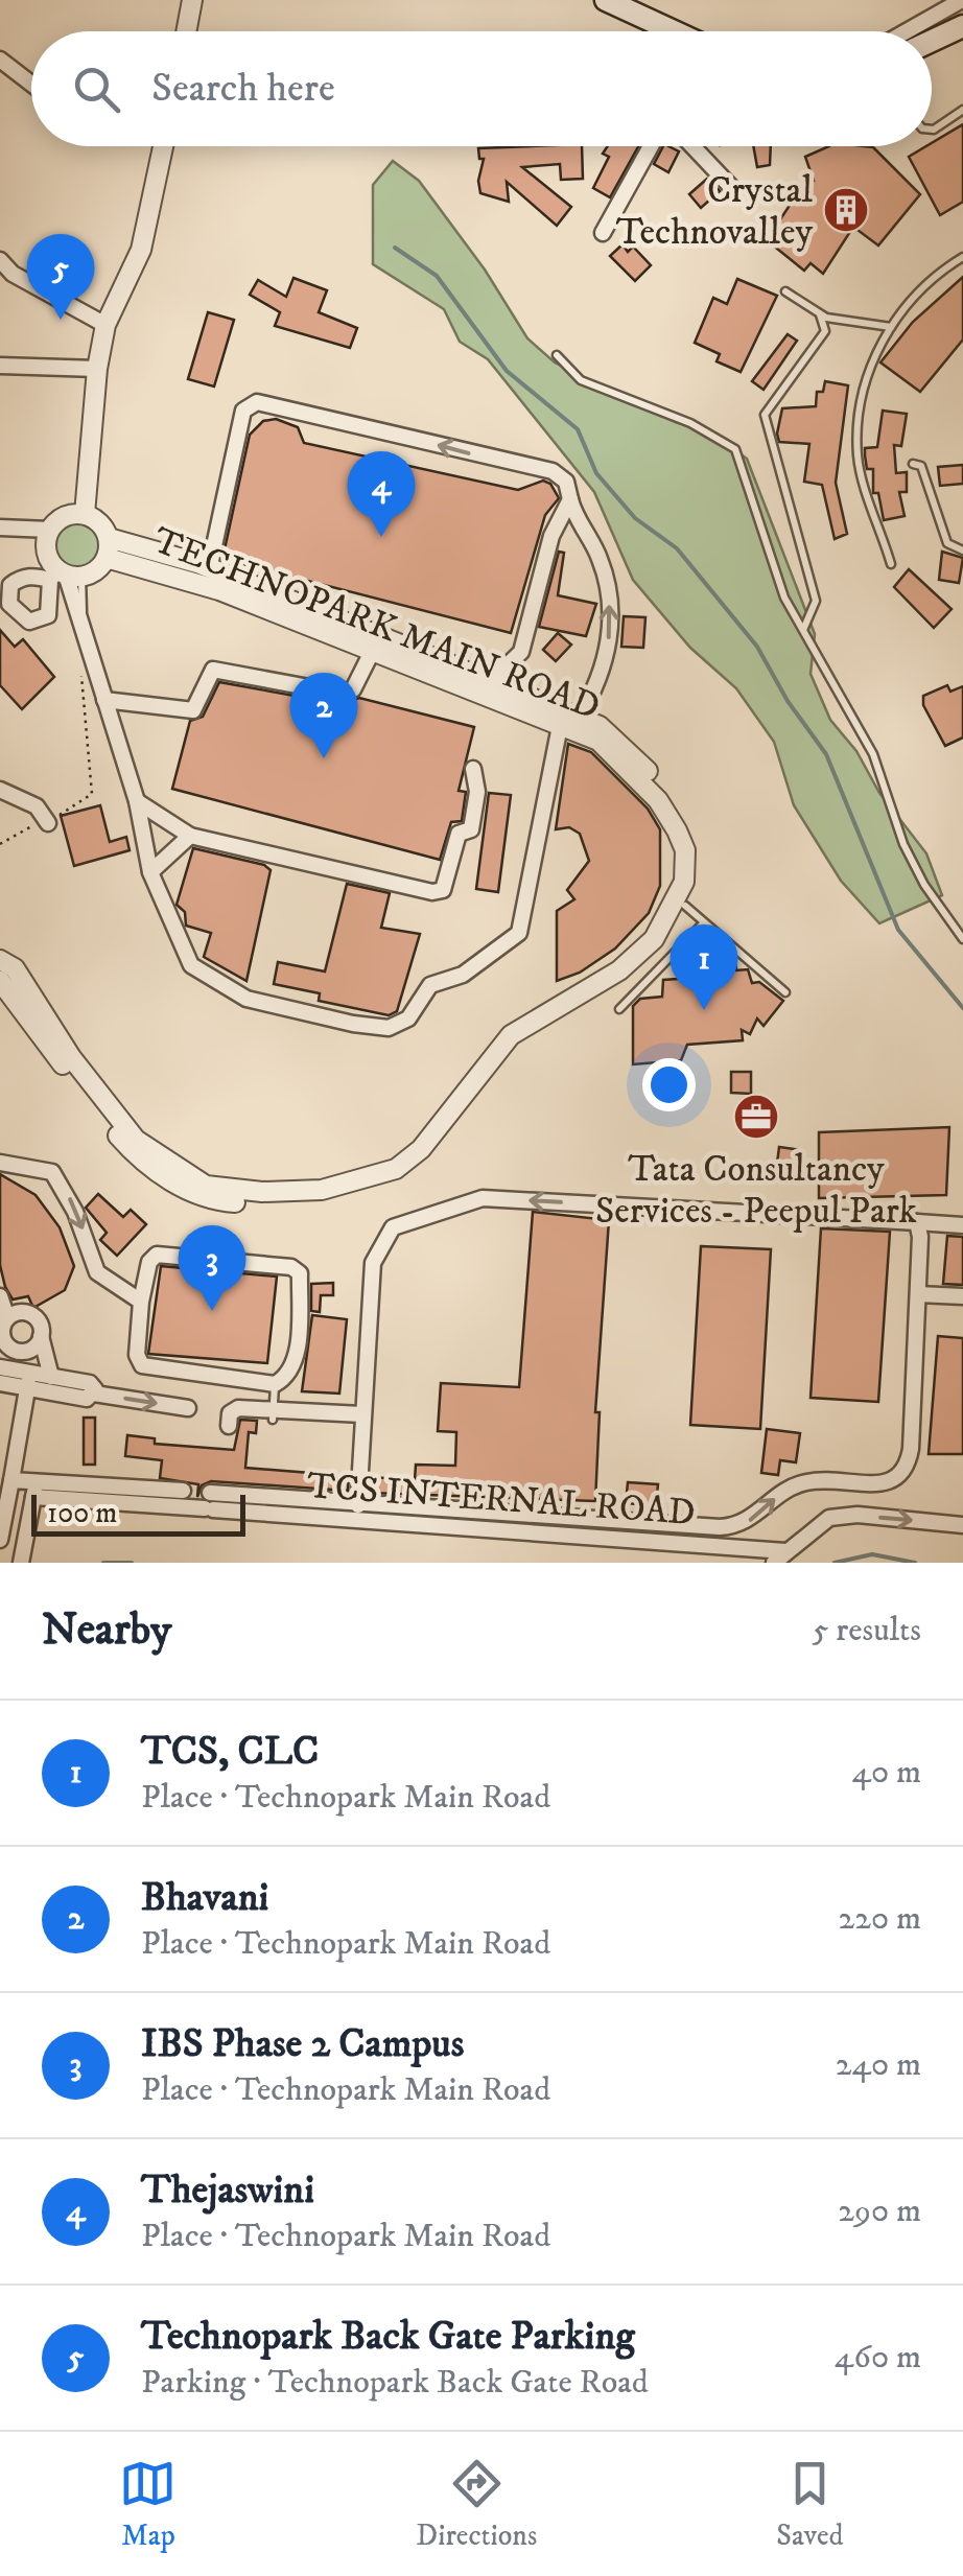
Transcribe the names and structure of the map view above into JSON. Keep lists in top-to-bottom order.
{
  "streets": {
    "street": ["TECHNOPARK MAIN ROAD", "TCS INTERNAL ROAD"]
  },
  "places": {
    "building": ["Crystal Technovalley"],
    "office": ["Tata Consultancy Services - Peepul Park"]
  },
  "scale_bar": "100 m",
  "page": {
    "search": "Search here",
    "pins": [
      "5",
      "4",
      "2",
      "1",
      "3"
    ],
    "scale": "100 m",
    "heading": ["Nearby", "5 results"],
    "list": [
      {
        "mark": "1",
        "name": "TCS, CLC",
        "note": "Place · Technopark Main Road",
        "value": "40 m"
      },
      {
        "mark": "2",
        "name": "Bhavani",
        "note": "Place · Technopark Main Road",
        "value": "220 m"
      },
      {
        "mark": "3",
        "name": "IBS Phase 2 Campus",
        "note": "Place · Technopark Main Road",
        "value": "240 m"
      },
      {
        "mark": "4",
        "name": "Thejaswini",
        "note": "Place · Technopark Main Road",
        "value": "290 m"
      },
      {
        "mark": "5",
        "name": "Technopark Back Gate Parking",
        "note": "Parking · Technopark Back Gate Road",
        "value": "460 m"
      }
    ],
    "nav": ["Map", "Directions", "Saved"]
  }
}
